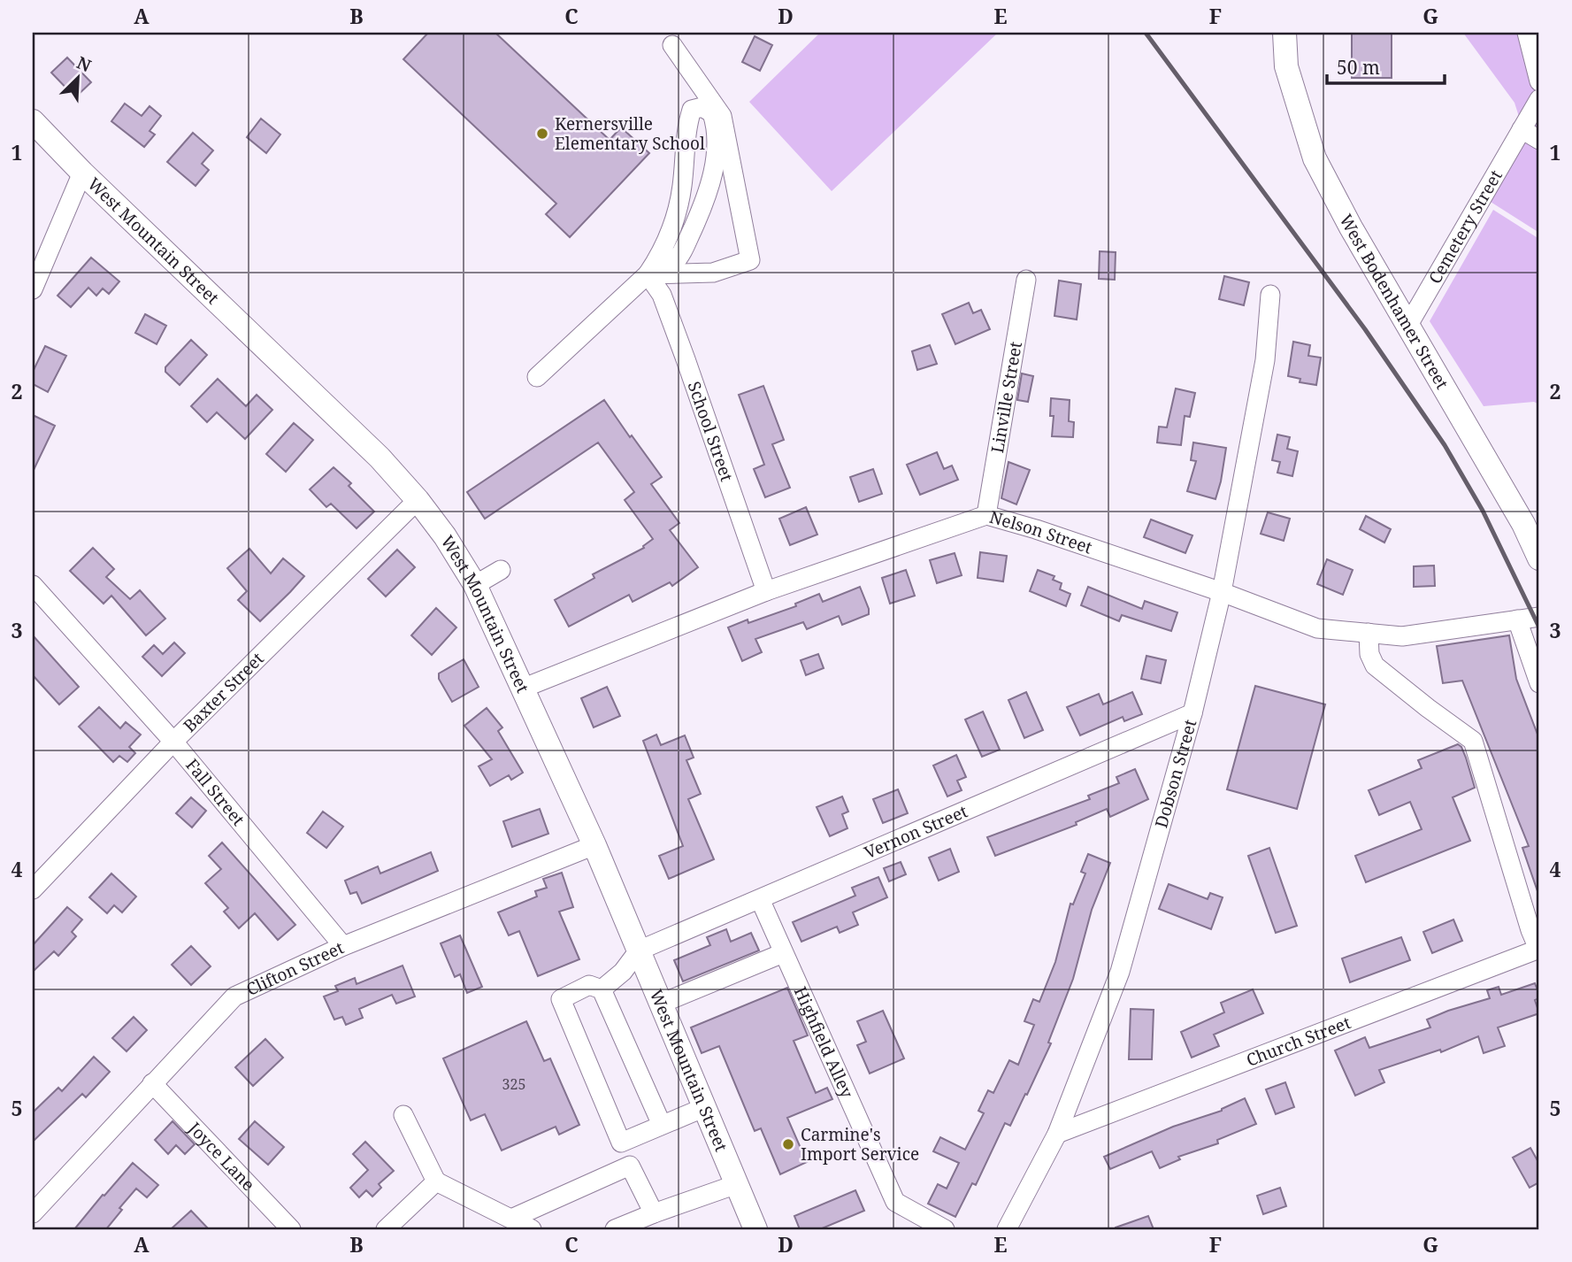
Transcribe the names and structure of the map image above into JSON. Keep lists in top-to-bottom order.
{
  "streets": {
    "main road": ["West Mountain Street", "West Bodenhamer Street"],
    "street": [
      "Cemetery Street",
      "Linville Street",
      "School Street",
      "Nelson Street",
      "Baxter Street",
      "Dobson Street",
      "Fall Street",
      "Vernon Street",
      "Clifton Street",
      "Church Street",
      "Highfield Alley",
      "Joyce Lane"
    ]
  },
  "crossings": [
    ["Cemetery Street", "West Bodenhamer Street"],
    ["West Mountain Street", "Nelson Street"],
    ["West Mountain Street", "Baxter Street"],
    ["West Mountain Street", "Vernon Street"],
    ["West Mountain Street", "Clifton Street"],
    ["Linville Street", "Nelson Street"],
    ["School Street", "Nelson Street"],
    ["Nelson Street", "Dobson Street"],
    ["Baxter Street", "Fall Street"],
    ["Dobson Street", "Vernon Street"],
    ["Dobson Street", "Church Street"],
    ["Fall Street", "Clifton Street"],
    ["Vernon Street", "Highfield Alley"],
    ["Clifton Street", "Joyce Lane"]
  ],
  "places": ["Kernersville Elementary School", "Carmine's Import Service"],
  "house_numbers": ["325"],
  "scale_bar": "50 m",
  "north": "top right",
  "grid": {
    "columns": [
      "A",
      "B",
      "C",
      "D",
      "E",
      "F",
      "G"
    ],
    "rows": [
      "1",
      "2",
      "3",
      "4",
      "5"
    ]
  }
}
